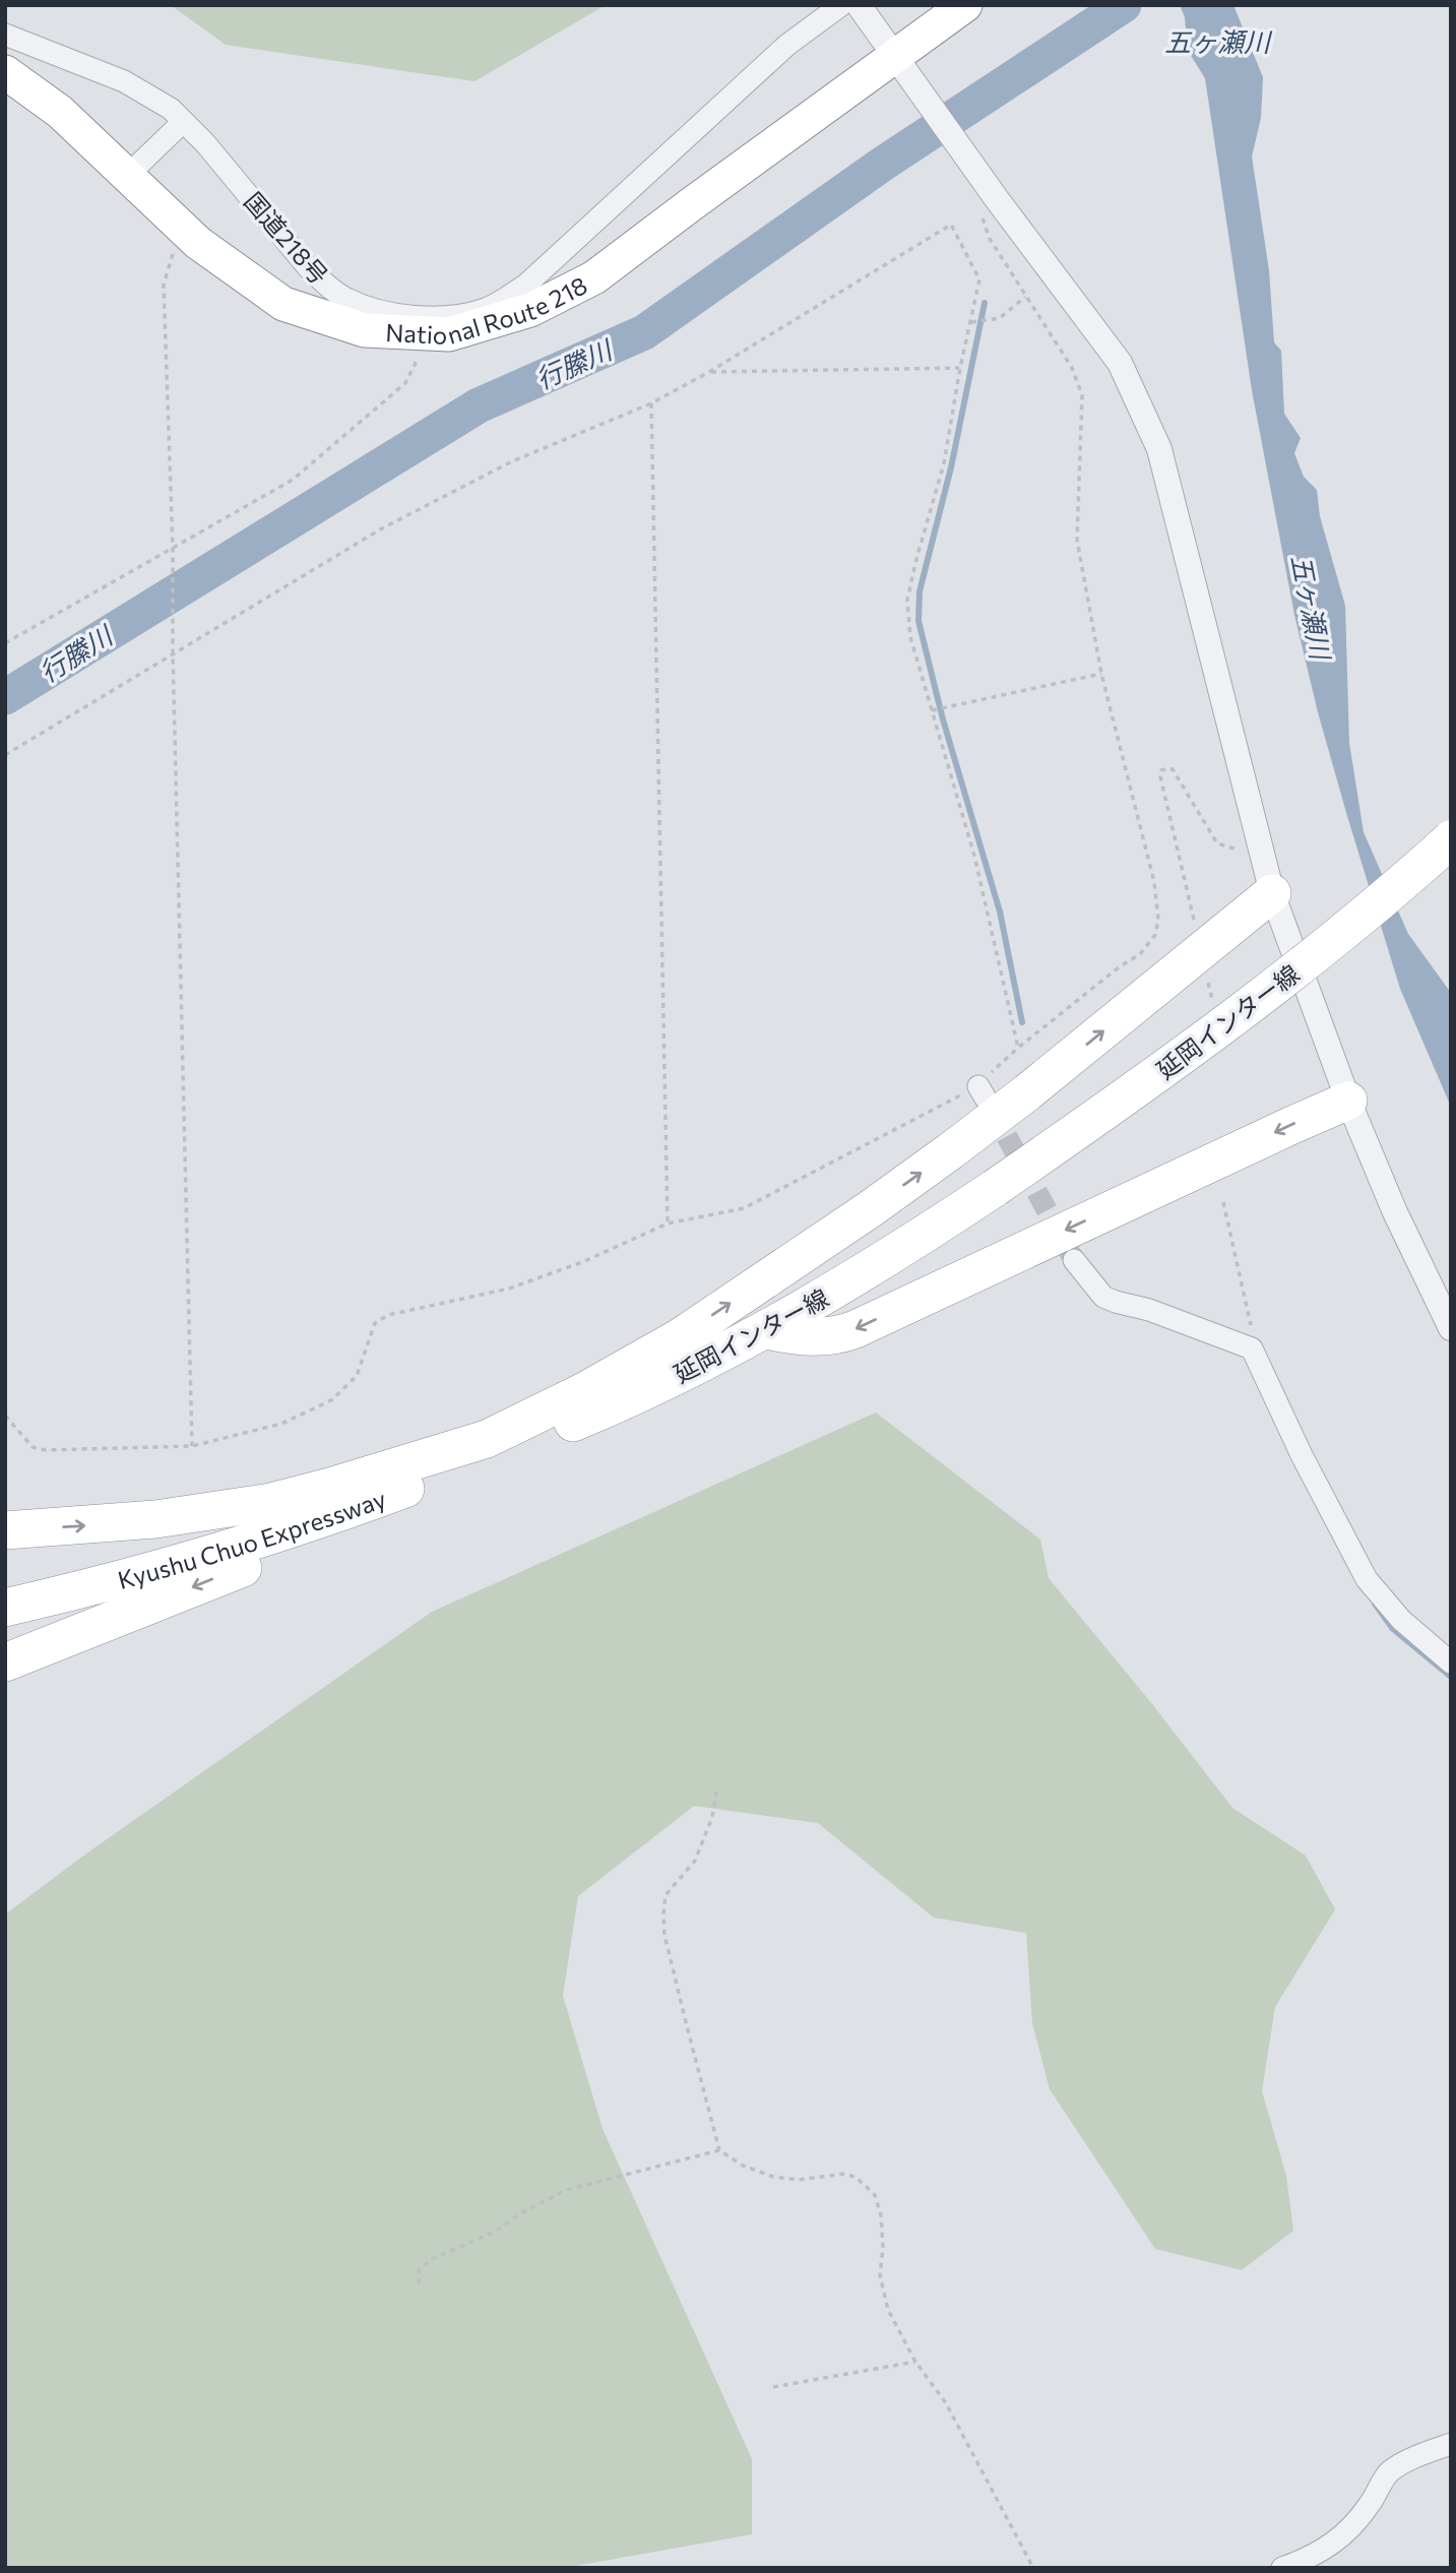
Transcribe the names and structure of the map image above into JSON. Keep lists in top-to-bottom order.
{
  "streets": {
    "highway": ["National Route 218", "延岡インター線", "Kyushu Chuo Expressway"],
    "street": ["国道218号"]
  },
  "crossings": [
    ["延岡インター線", "Kyushu Chuo Expressway"]
  ],
  "water": ["五ヶ瀬川", "行縢川"]
}
